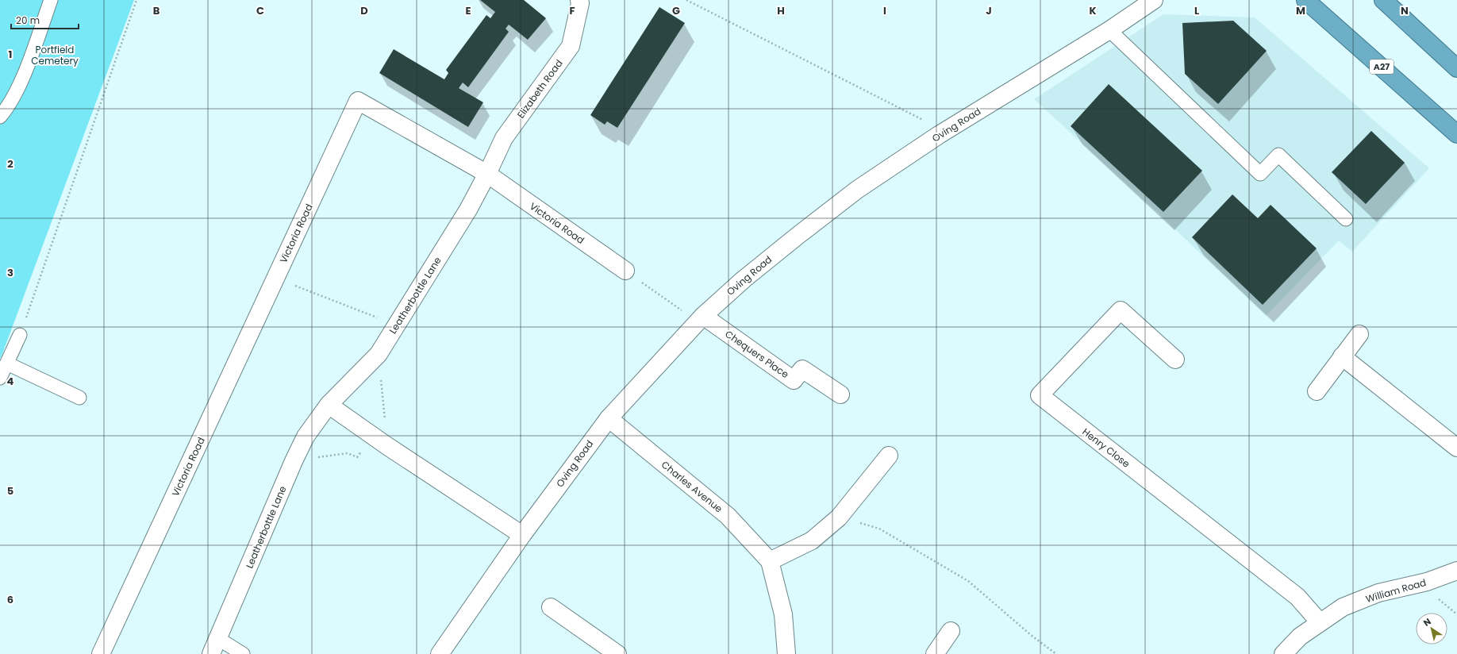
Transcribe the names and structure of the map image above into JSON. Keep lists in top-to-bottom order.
{
  "streets": {
    "highway": ["A27"],
    "street": [
      "Elizabeth Road",
      "Oving Road",
      "Victoria Road",
      "Leatherbottle Lane",
      "Chequers Place",
      "Henry Close",
      "Charles Avenue",
      "William Road"
    ]
  },
  "crossings": [
    ["Elizabeth Road", "Victoria Road"],
    ["Elizabeth Road", "Leatherbottle Lane"],
    ["Oving Road", "Chequers Place"],
    ["Oving Road", "Charles Avenue"],
    ["Victoria Road", "Leatherbottle Lane"],
    ["Henry Close", "William Road"]
  ],
  "parks": ["Portfield Cemetery"],
  "scale_bar": "20 m",
  "north": "top left",
  "grid": {
    "columns": [
      "B",
      "C",
      "D",
      "E",
      "F",
      "G",
      "H",
      "I",
      "J",
      "K",
      "L",
      "M",
      "N"
    ],
    "rows": [
      "1",
      "2",
      "3",
      "4",
      "5",
      "6"
    ]
  }
}
